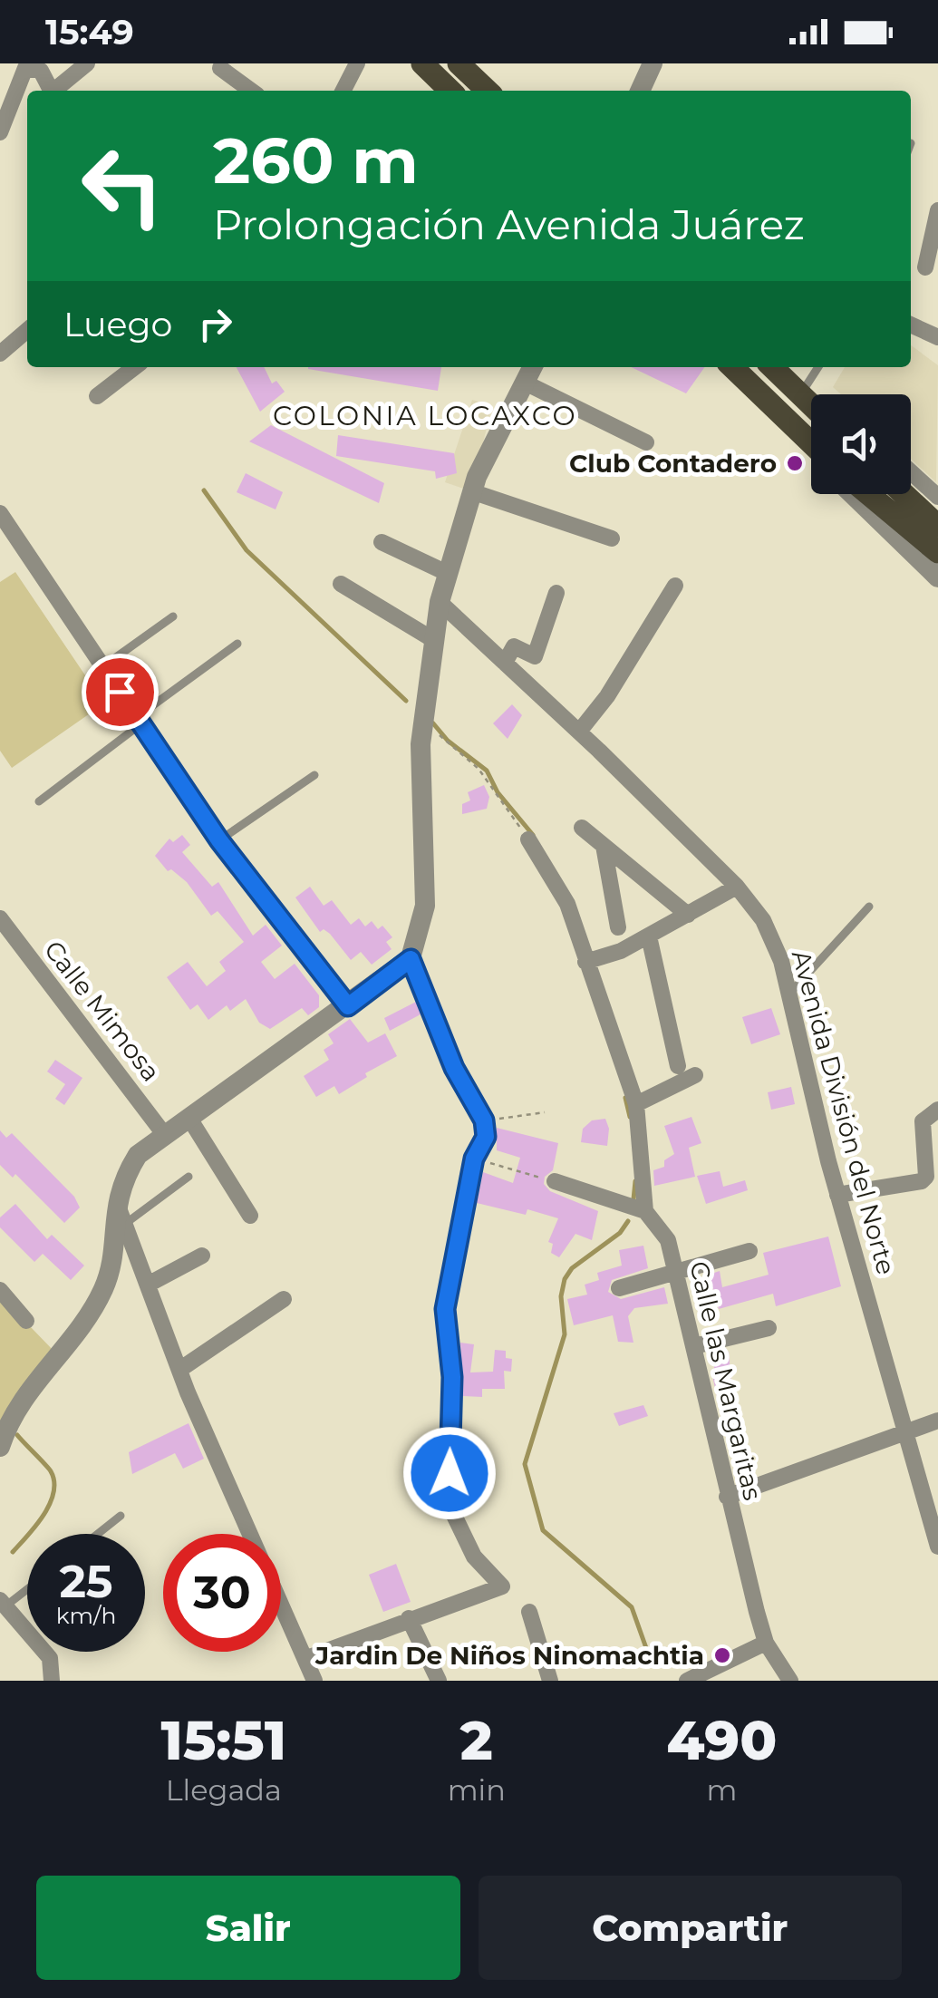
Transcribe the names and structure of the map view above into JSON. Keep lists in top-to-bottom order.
{
  "streets": {
    "street": ["Calle Mimosa", "Avenida División del Norte", "Calle las Margaritas"]
  },
  "districts": ["COLONIA LOCAXCO"],
  "places": ["Club Contadero", "Jardin De Niños Ninomachtia"],
  "page": {
    "status": "15:49",
    "turn": ["260 m", "Prolongación Avenida Juárez"],
    "then": "Luego",
    "speed": "25 km/h",
    "limit": "30",
    "eta": [
      "15:51",
      "Llegada",
      "2",
      "min",
      "490",
      "m"
    ],
    "buttons": ["Salir", "Compartir"]
  }
}
